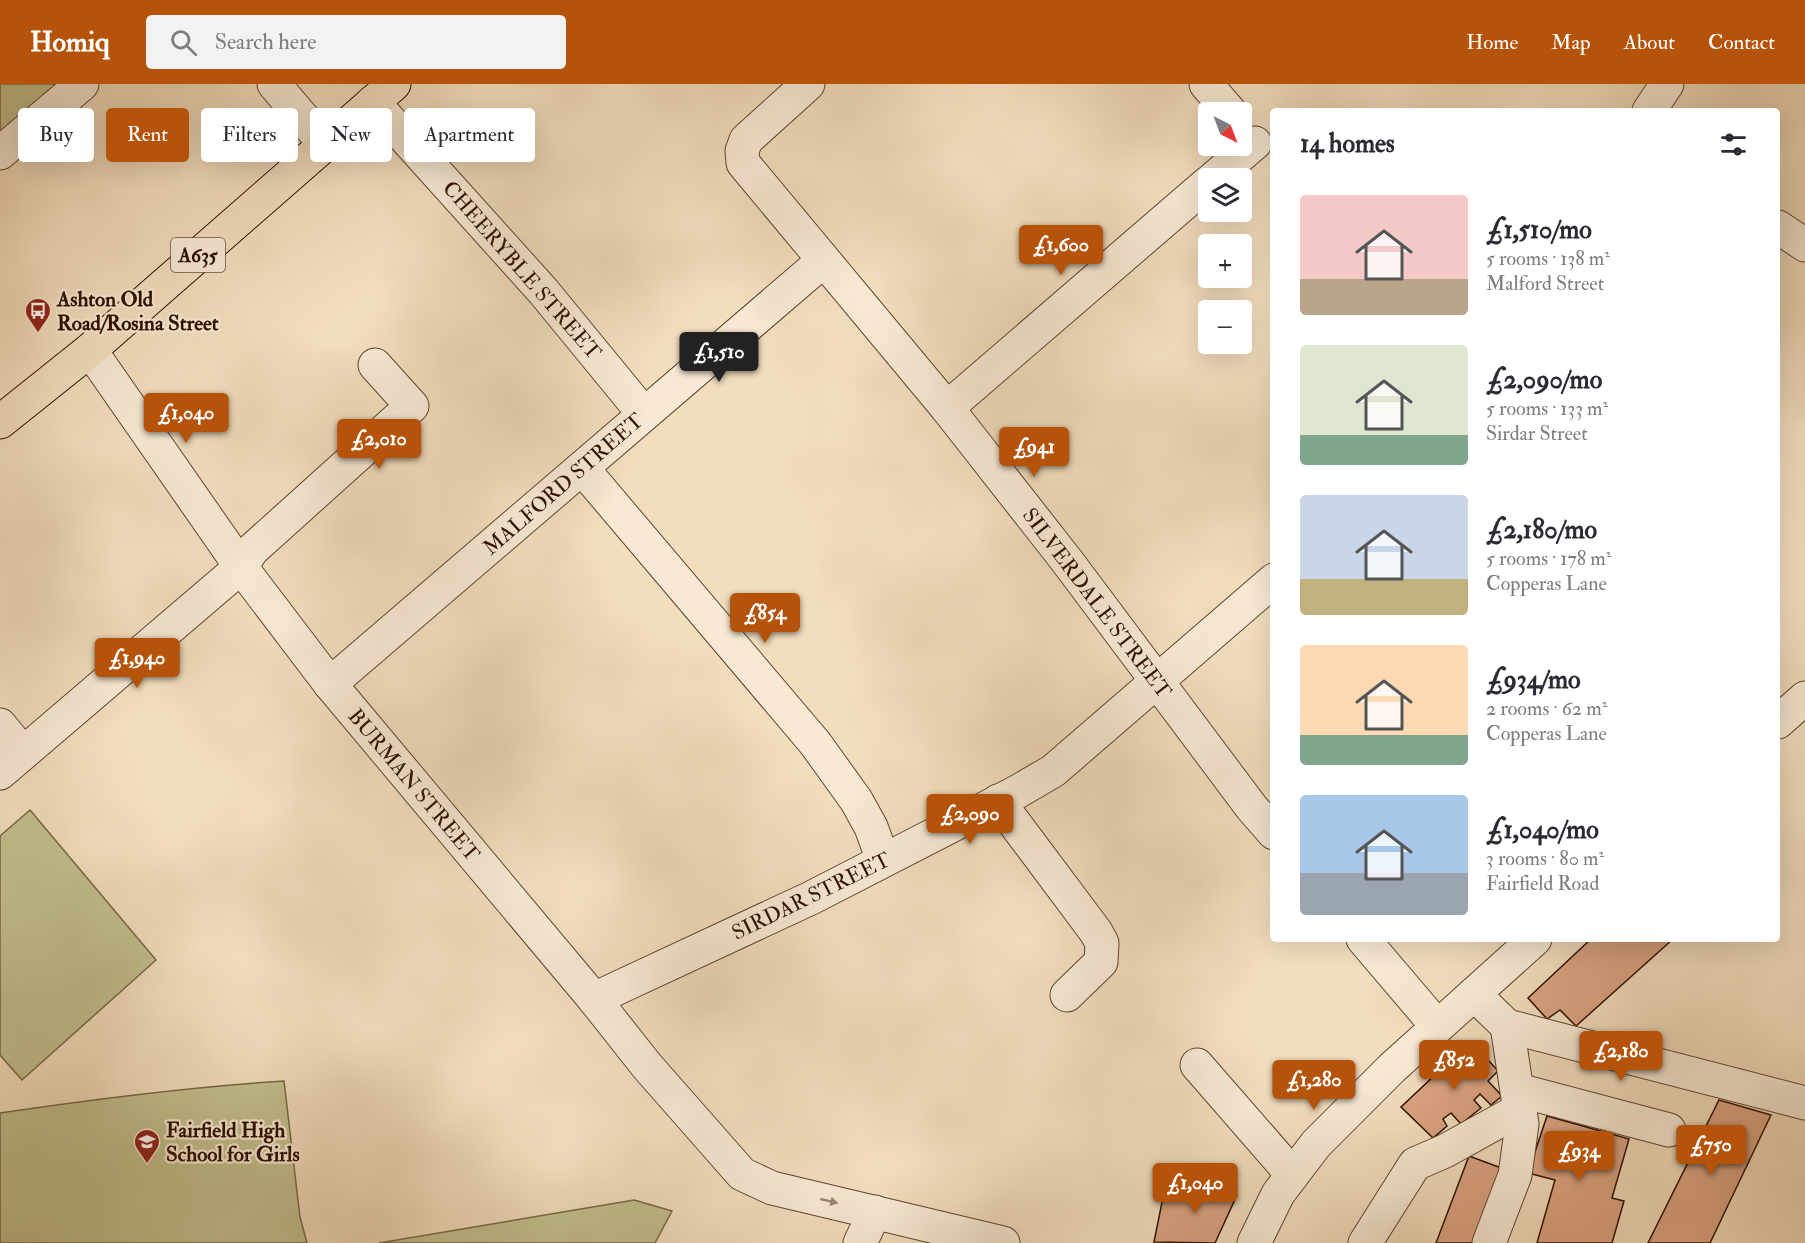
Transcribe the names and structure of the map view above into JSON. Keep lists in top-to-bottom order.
{
  "streets": {
    "highway": ["A635"],
    "street": [
      "CHEERYBLE STREET",
      "MALFORD STREET",
      "SILVERDALE STREET",
      "BURMAN STREET",
      "SIRDAR STREET"
    ]
  },
  "crossings": [
    ["A635", "CHEERYBLE STREET"],
    ["A635", "BURMAN STREET"],
    ["CHEERYBLE STREET", "MALFORD STREET"],
    ["MALFORD STREET", "SILVERDALE STREET"],
    ["MALFORD STREET", "BURMAN STREET"],
    ["SILVERDALE STREET", "SIRDAR STREET"],
    ["BURMAN STREET", "SIRDAR STREET"]
  ],
  "places": {
    "bus stop": ["Ashton Old Road/Rosina Street"],
    "school or university": ["Fairfield High School for Girls"]
  },
  "north": "bottom right",
  "page": {
    "header": "Homiq",
    "search": "Search here",
    "nav": [
      "Home",
      "Map",
      "About",
      "Contact"
    ],
    "map_buttons": ["+", "−"],
    "chip": [
      "Buy",
      "Rent",
      "Filters",
      "New",
      "Apartment"
    ],
    "heading": "14 homes",
    "list": [
      {
        "name": "£1,510/mo",
        "note": "5 rooms · 138 m² · Malford Street"
      },
      {
        "name": "£2,090/mo",
        "note": "5 rooms · 133 m² · Sirdar Street"
      },
      {
        "name": "£2,180/mo",
        "note": "5 rooms · 178 m² · Copperas Lane"
      },
      {
        "name": "£934/mo",
        "note": "2 rooms · 62 m² · Copperas Lane"
      },
      {
        "name": "£1,040/mo",
        "note": "3 rooms · 80 m² · Fairfield Road"
      }
    ],
    "price": [
      "£1,600",
      "£1,510",
      "£1,040",
      "£2,010",
      "£941",
      "£854",
      "£1,940",
      "£2,090",
      "£2,180",
      "£852",
      "£1,280",
      "£750",
      "£934",
      "£1,040"
    ]
  }
}
